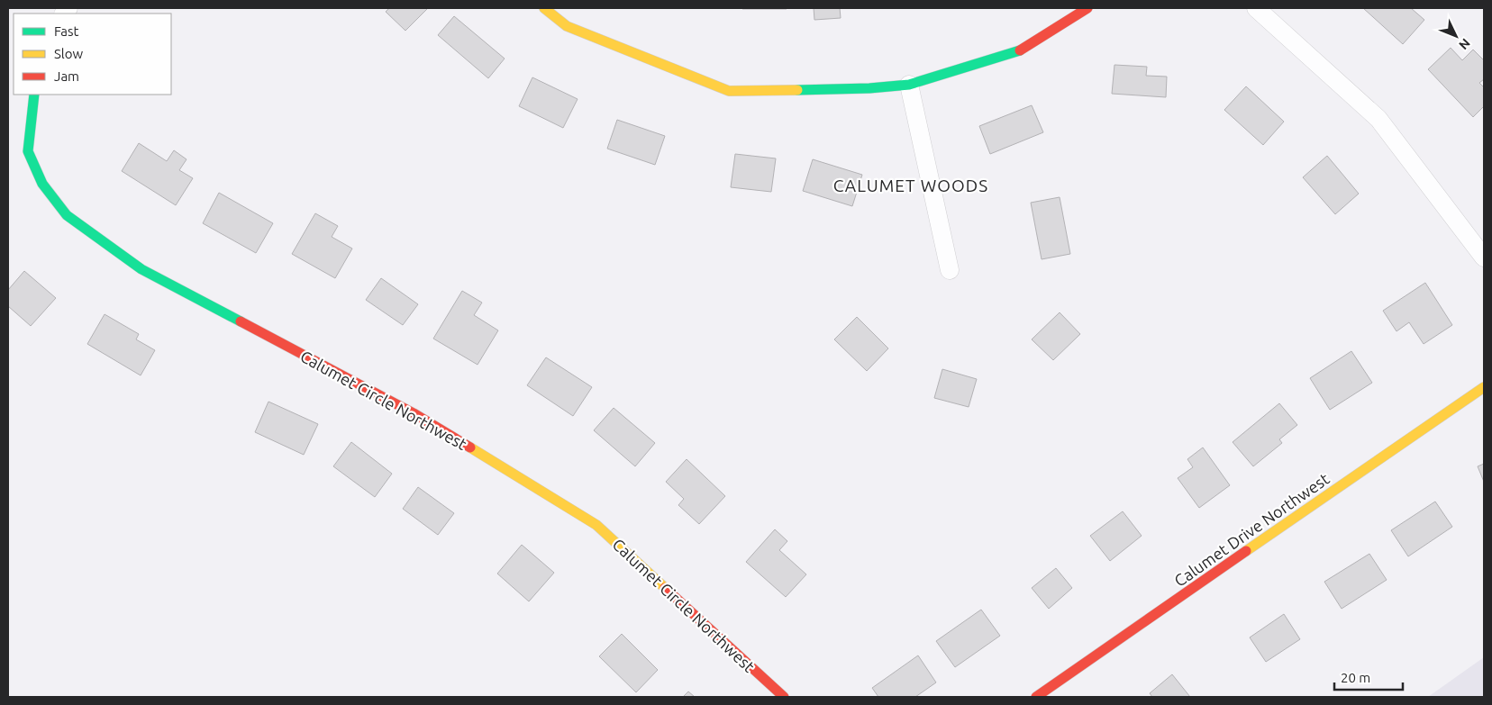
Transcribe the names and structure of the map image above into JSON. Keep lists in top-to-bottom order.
{
  "streets": {
    "street": ["Calumet Circle Northwest", "Calumet Drive Northwest"]
  },
  "districts": ["CALUMET WOODS"],
  "legend": ["Fast", "Slow", "Jam"],
  "scale_bar": "20 m",
  "north": "bottom right"
}
